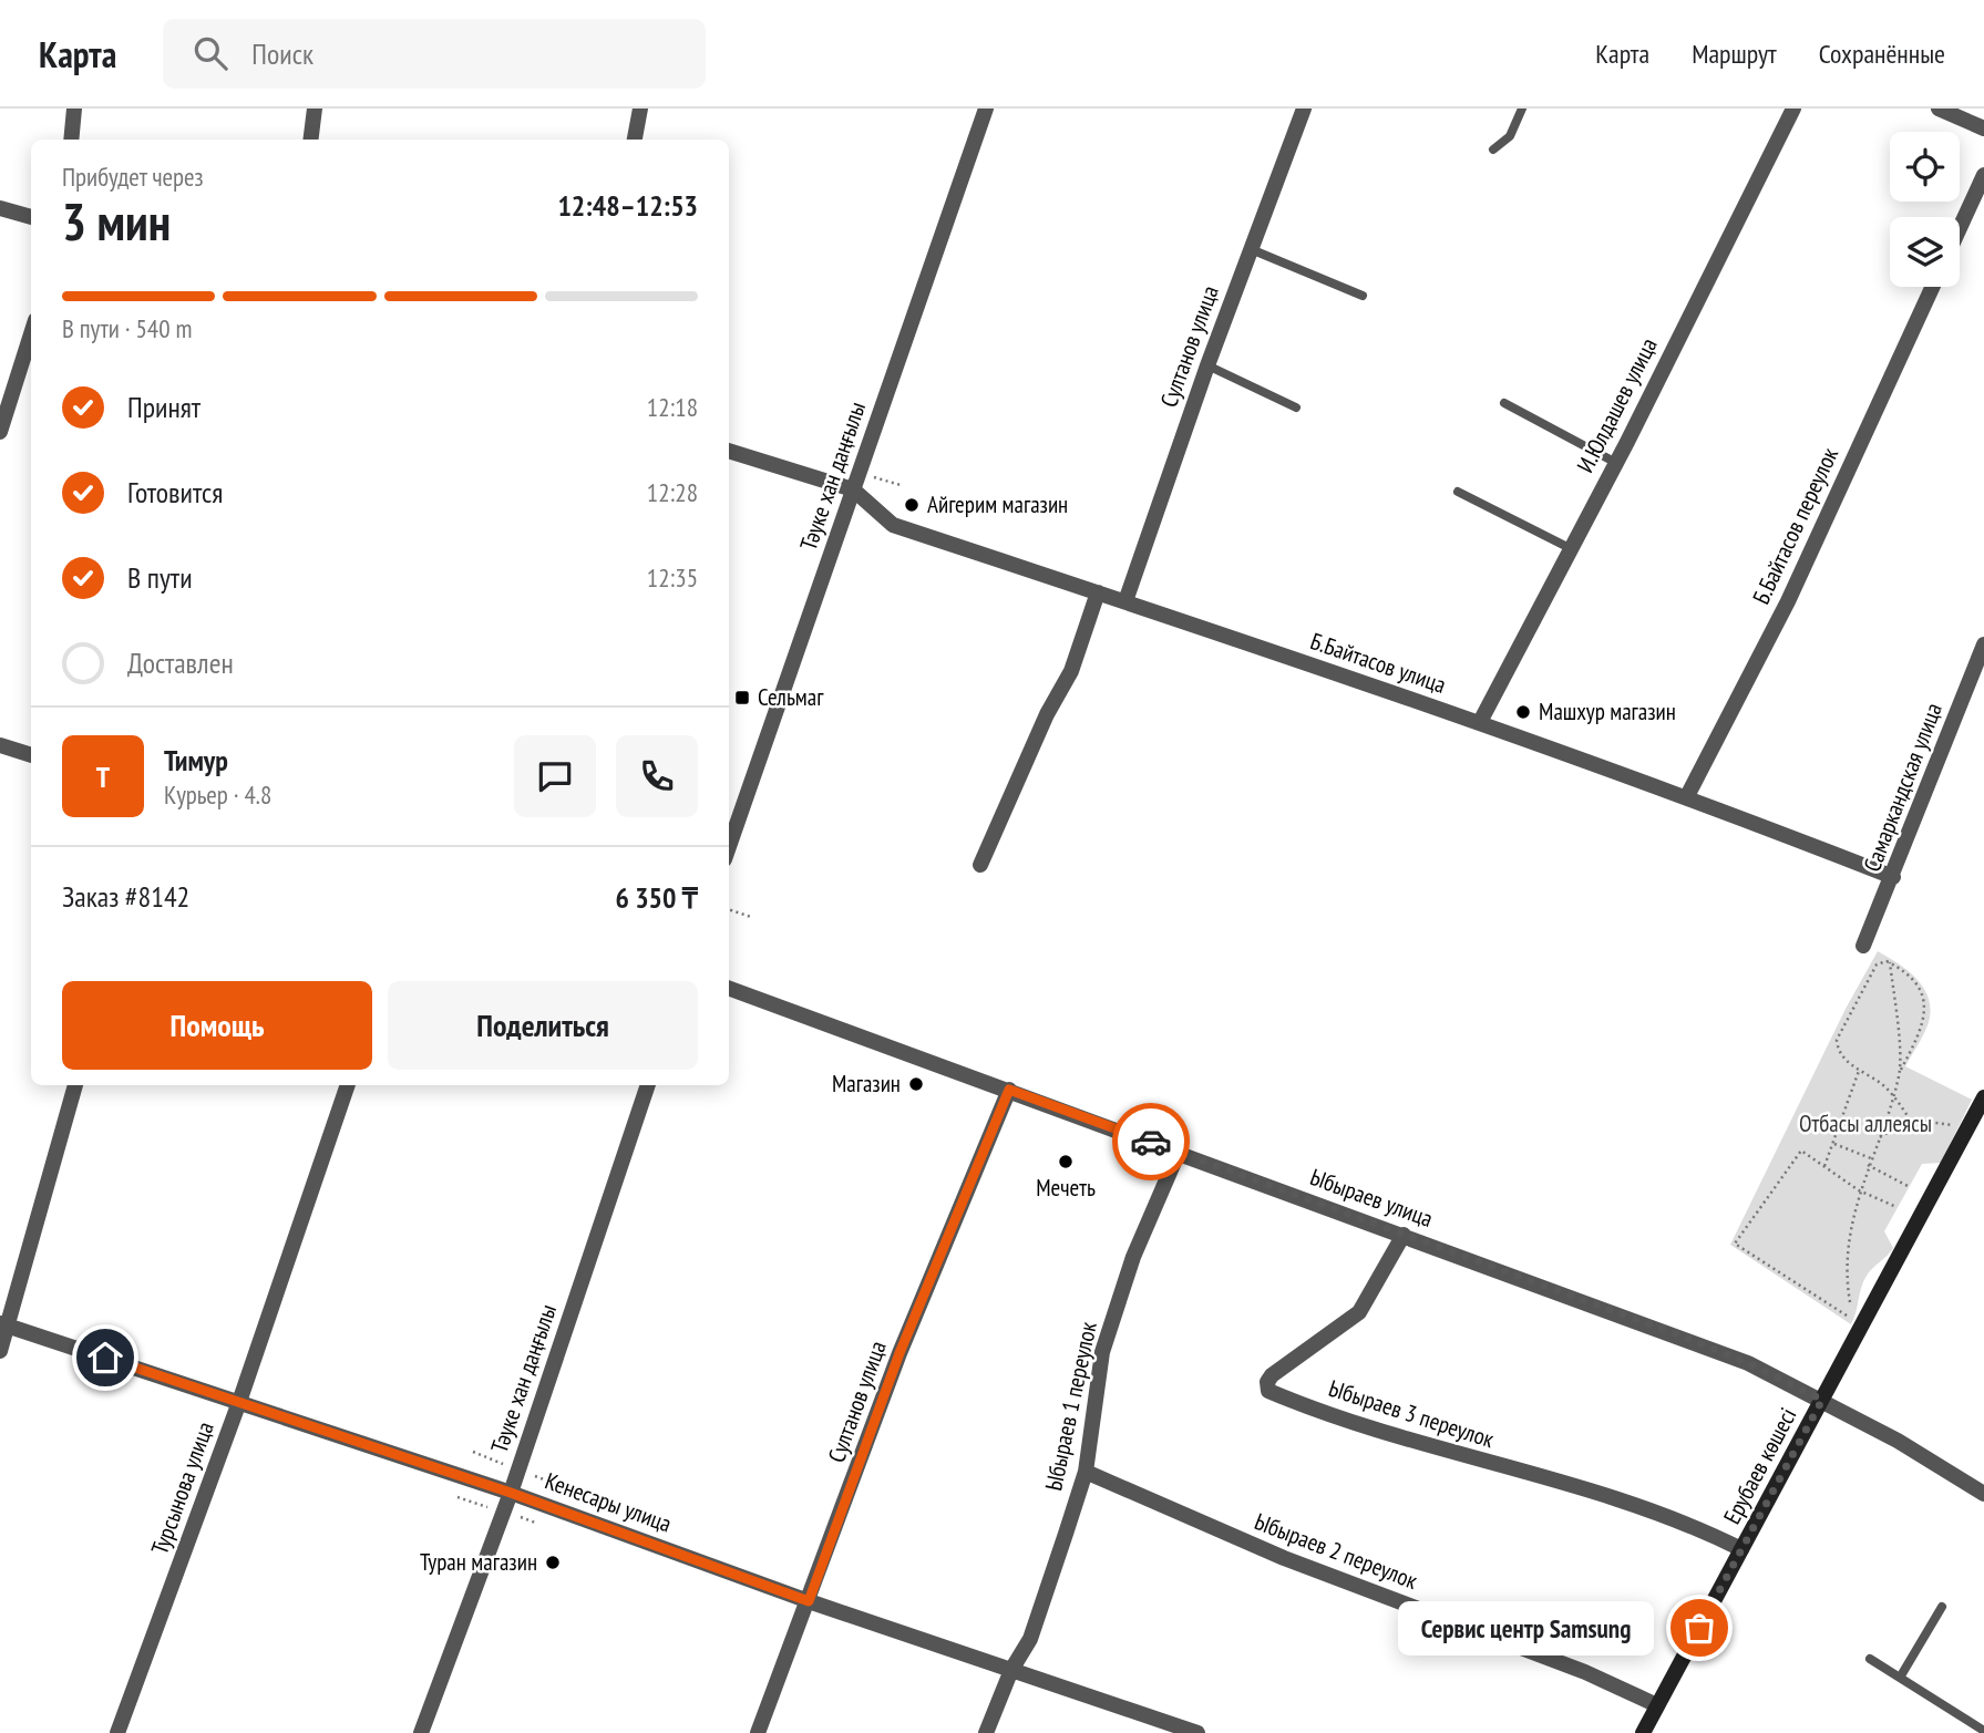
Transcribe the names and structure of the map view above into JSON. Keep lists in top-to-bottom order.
{
  "streets": {
    "main road": ["Ерубаев көшесі"],
    "street": [
      "Султанов улица",
      "И.Юлдашев улица",
      "Тәуке хан даңғылы",
      "Б.Байтасов переулок",
      "Б.Байтасов улица",
      "Самаркандская улица",
      "Ыбыраев улица",
      "Ыбыраев 1 переулок",
      "Ыбыраев 3 переулок",
      "Турсынова улица",
      "Кенесары улица",
      "Ыбыраев 2 переулок"
    ]
  },
  "crossings": [
    ["Султанов улица", "Б.Байтасов улица"],
    ["Султанов улица", "Ыбыраев улица"],
    ["Султанов улица", "Кенесары улица"],
    ["И.Юлдашев улица", "Б.Байтасов улица"],
    ["Тәуке хан даңғылы", "Б.Байтасов улица"],
    ["Тәуке хан даңғылы", "Кенесары улица"],
    ["Б.Байтасов переулок", "Б.Байтасов улица"],
    ["Б.Байтасов улица", "Самаркандская улица"],
    ["Ыбыраев улица", "Ыбыраев 1 переулок"],
    ["Ыбыраев улица", "Ыбыраев 3 переулок"],
    ["Ыбыраев улица", "Ерубаев көшесі"],
    ["Ыбыраев 1 переулок", "Кенесары улица"],
    ["Ыбыраев 1 переулок", "Ыбыраев 2 переулок"],
    ["Ыбыраев 3 переулок", "Ерубаев көшесі"],
    ["Ерубаев көшесі", "Ыбыраев 2 переулок"],
    ["Турсынова улица", "Кенесары улица"]
  ],
  "parks": ["Отбасы аллеясы"],
  "places": {
    "other": [
      "Айгерим магазин",
      "Машхур магазин",
      "Магазин",
      "Мечеть",
      "Туран магазин",
      "Сервис центр Samsung"
    ],
    "transit": ["Сельмаг"]
  },
  "page": {
    "header": "Карта",
    "search": "Поиск",
    "nav": ["Карта", "Маршрут", "Сохранённые"],
    "heading": ["3 мин", "Прибудет через", "12:48–12:53"],
    "panel": [
      "Тимур",
      "Курьер · 4.8",
      "Заказ #8142",
      "6 350 ₸"
    ],
    "bar": "В пути · 540 m",
    "list": [
      ["Принят", "12:18"],
      ["Готовится", "12:28"],
      ["В пути", "12:35"],
      "Доставлен"
    ],
    "round": "Т",
    "buttons": ["Помощь", "Поделиться"],
    "bubble": "Сервис центр Samsung"
  }
}
